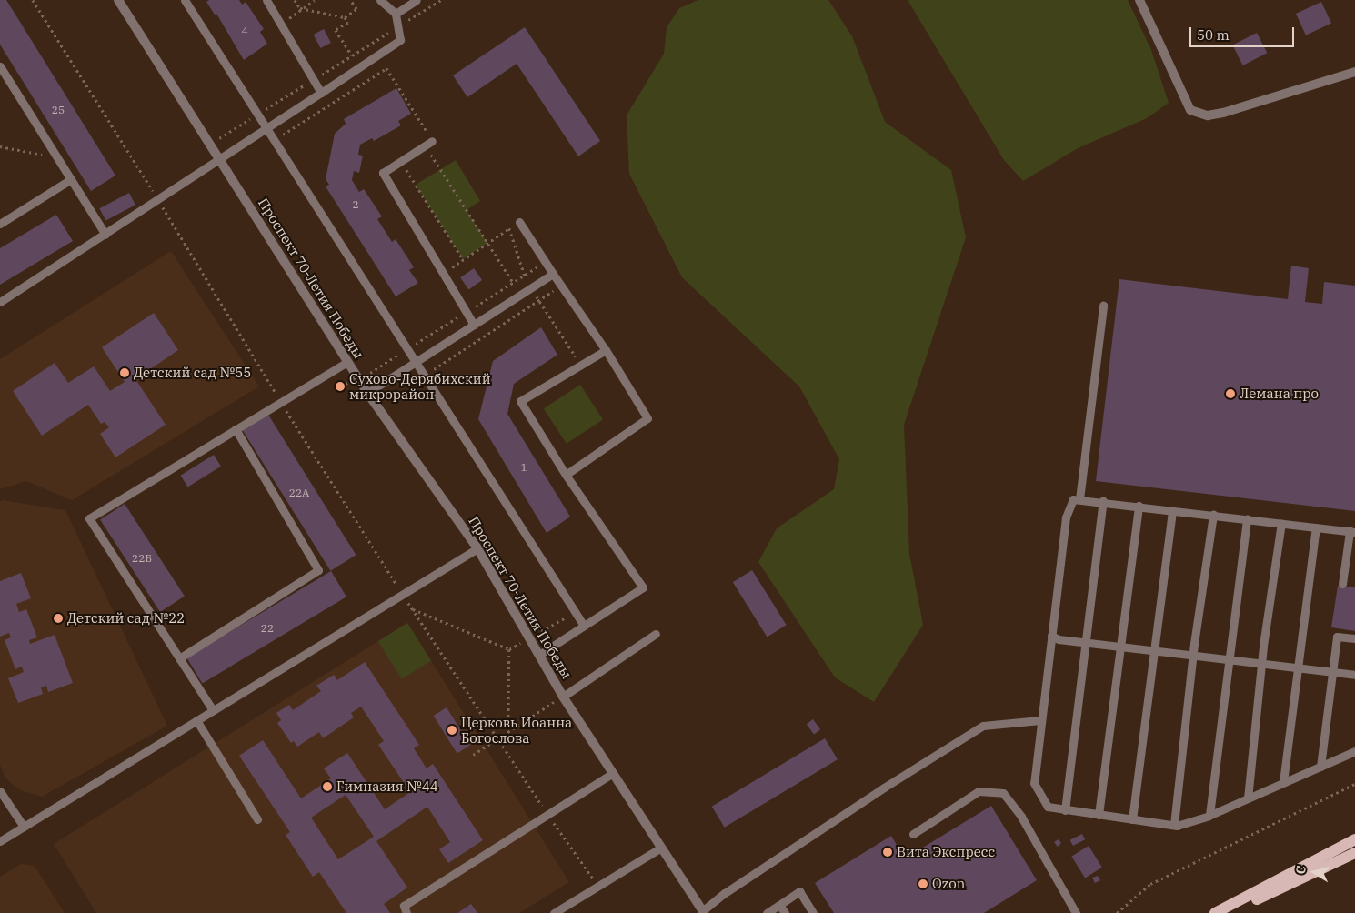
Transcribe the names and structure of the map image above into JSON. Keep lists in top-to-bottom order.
{
  "streets": {
    "street": ["Проспект 70-Летия Победы"]
  },
  "places": [
    "Детский сад №55",
    "Сухово-Дерябихский микрорайон",
    "Лемана про",
    "Детский сад №22",
    "Церковь Иоанна Богослова",
    "Гимназия №44",
    "Вита Экспресс",
    "Ozon"
  ],
  "house_numbers": [
    "4",
    "25",
    "2",
    "1",
    "22А",
    "22Б",
    "22"
  ],
  "scale_bar": "50 m",
  "north": "left"
}
